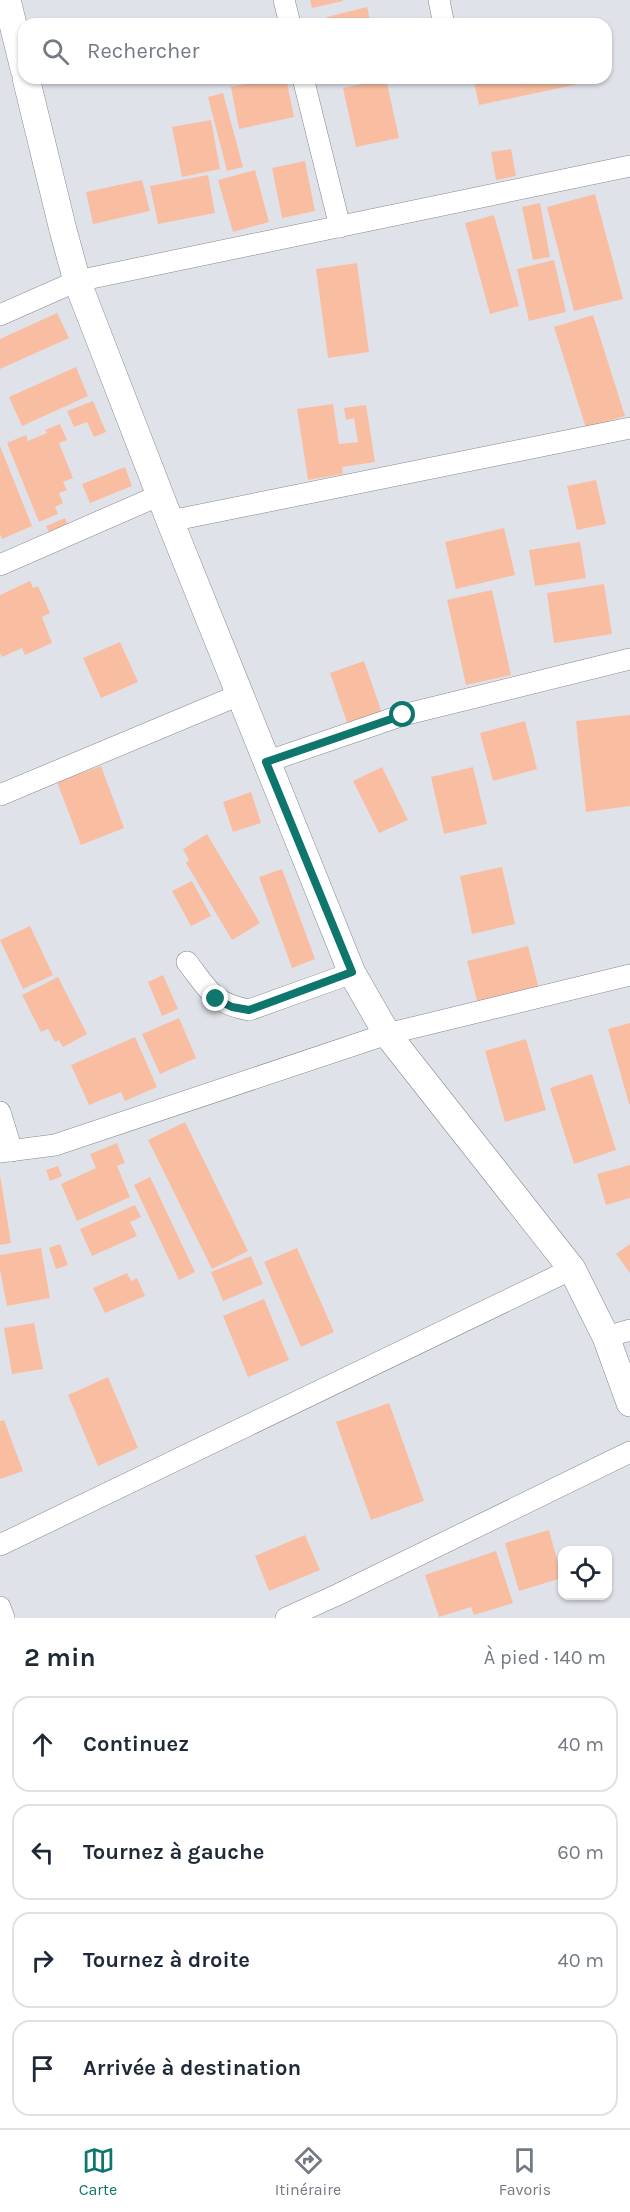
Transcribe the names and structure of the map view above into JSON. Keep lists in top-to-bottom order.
{
  "page": {
    "search": "Rechercher",
    "heading": ["2 min", "À pied · 140 m"],
    "list": [
      ["Continuez", "40 m"],
      ["Tournez à gauche", "60 m"],
      ["Tournez à droite", "40 m"],
      "Arrivée à destination"
    ],
    "nav": ["Carte", "Itinéraire", "Favoris"]
  }
}
